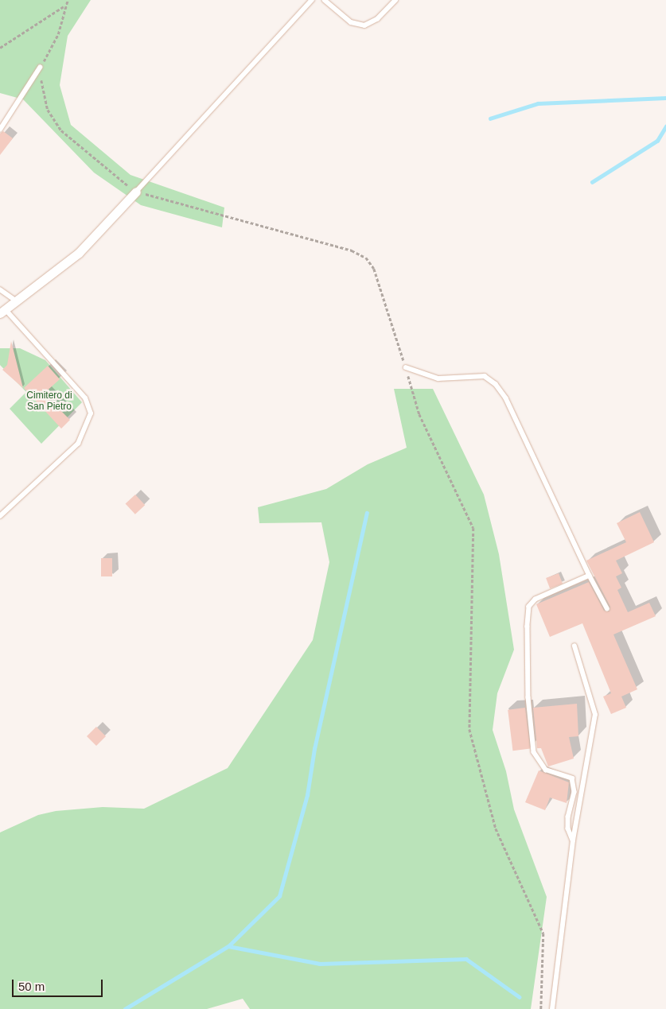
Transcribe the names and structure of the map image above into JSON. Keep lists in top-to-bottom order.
{
  "parks": ["Cimitero di San Pietro"],
  "scale_bar": "50 m"
}
